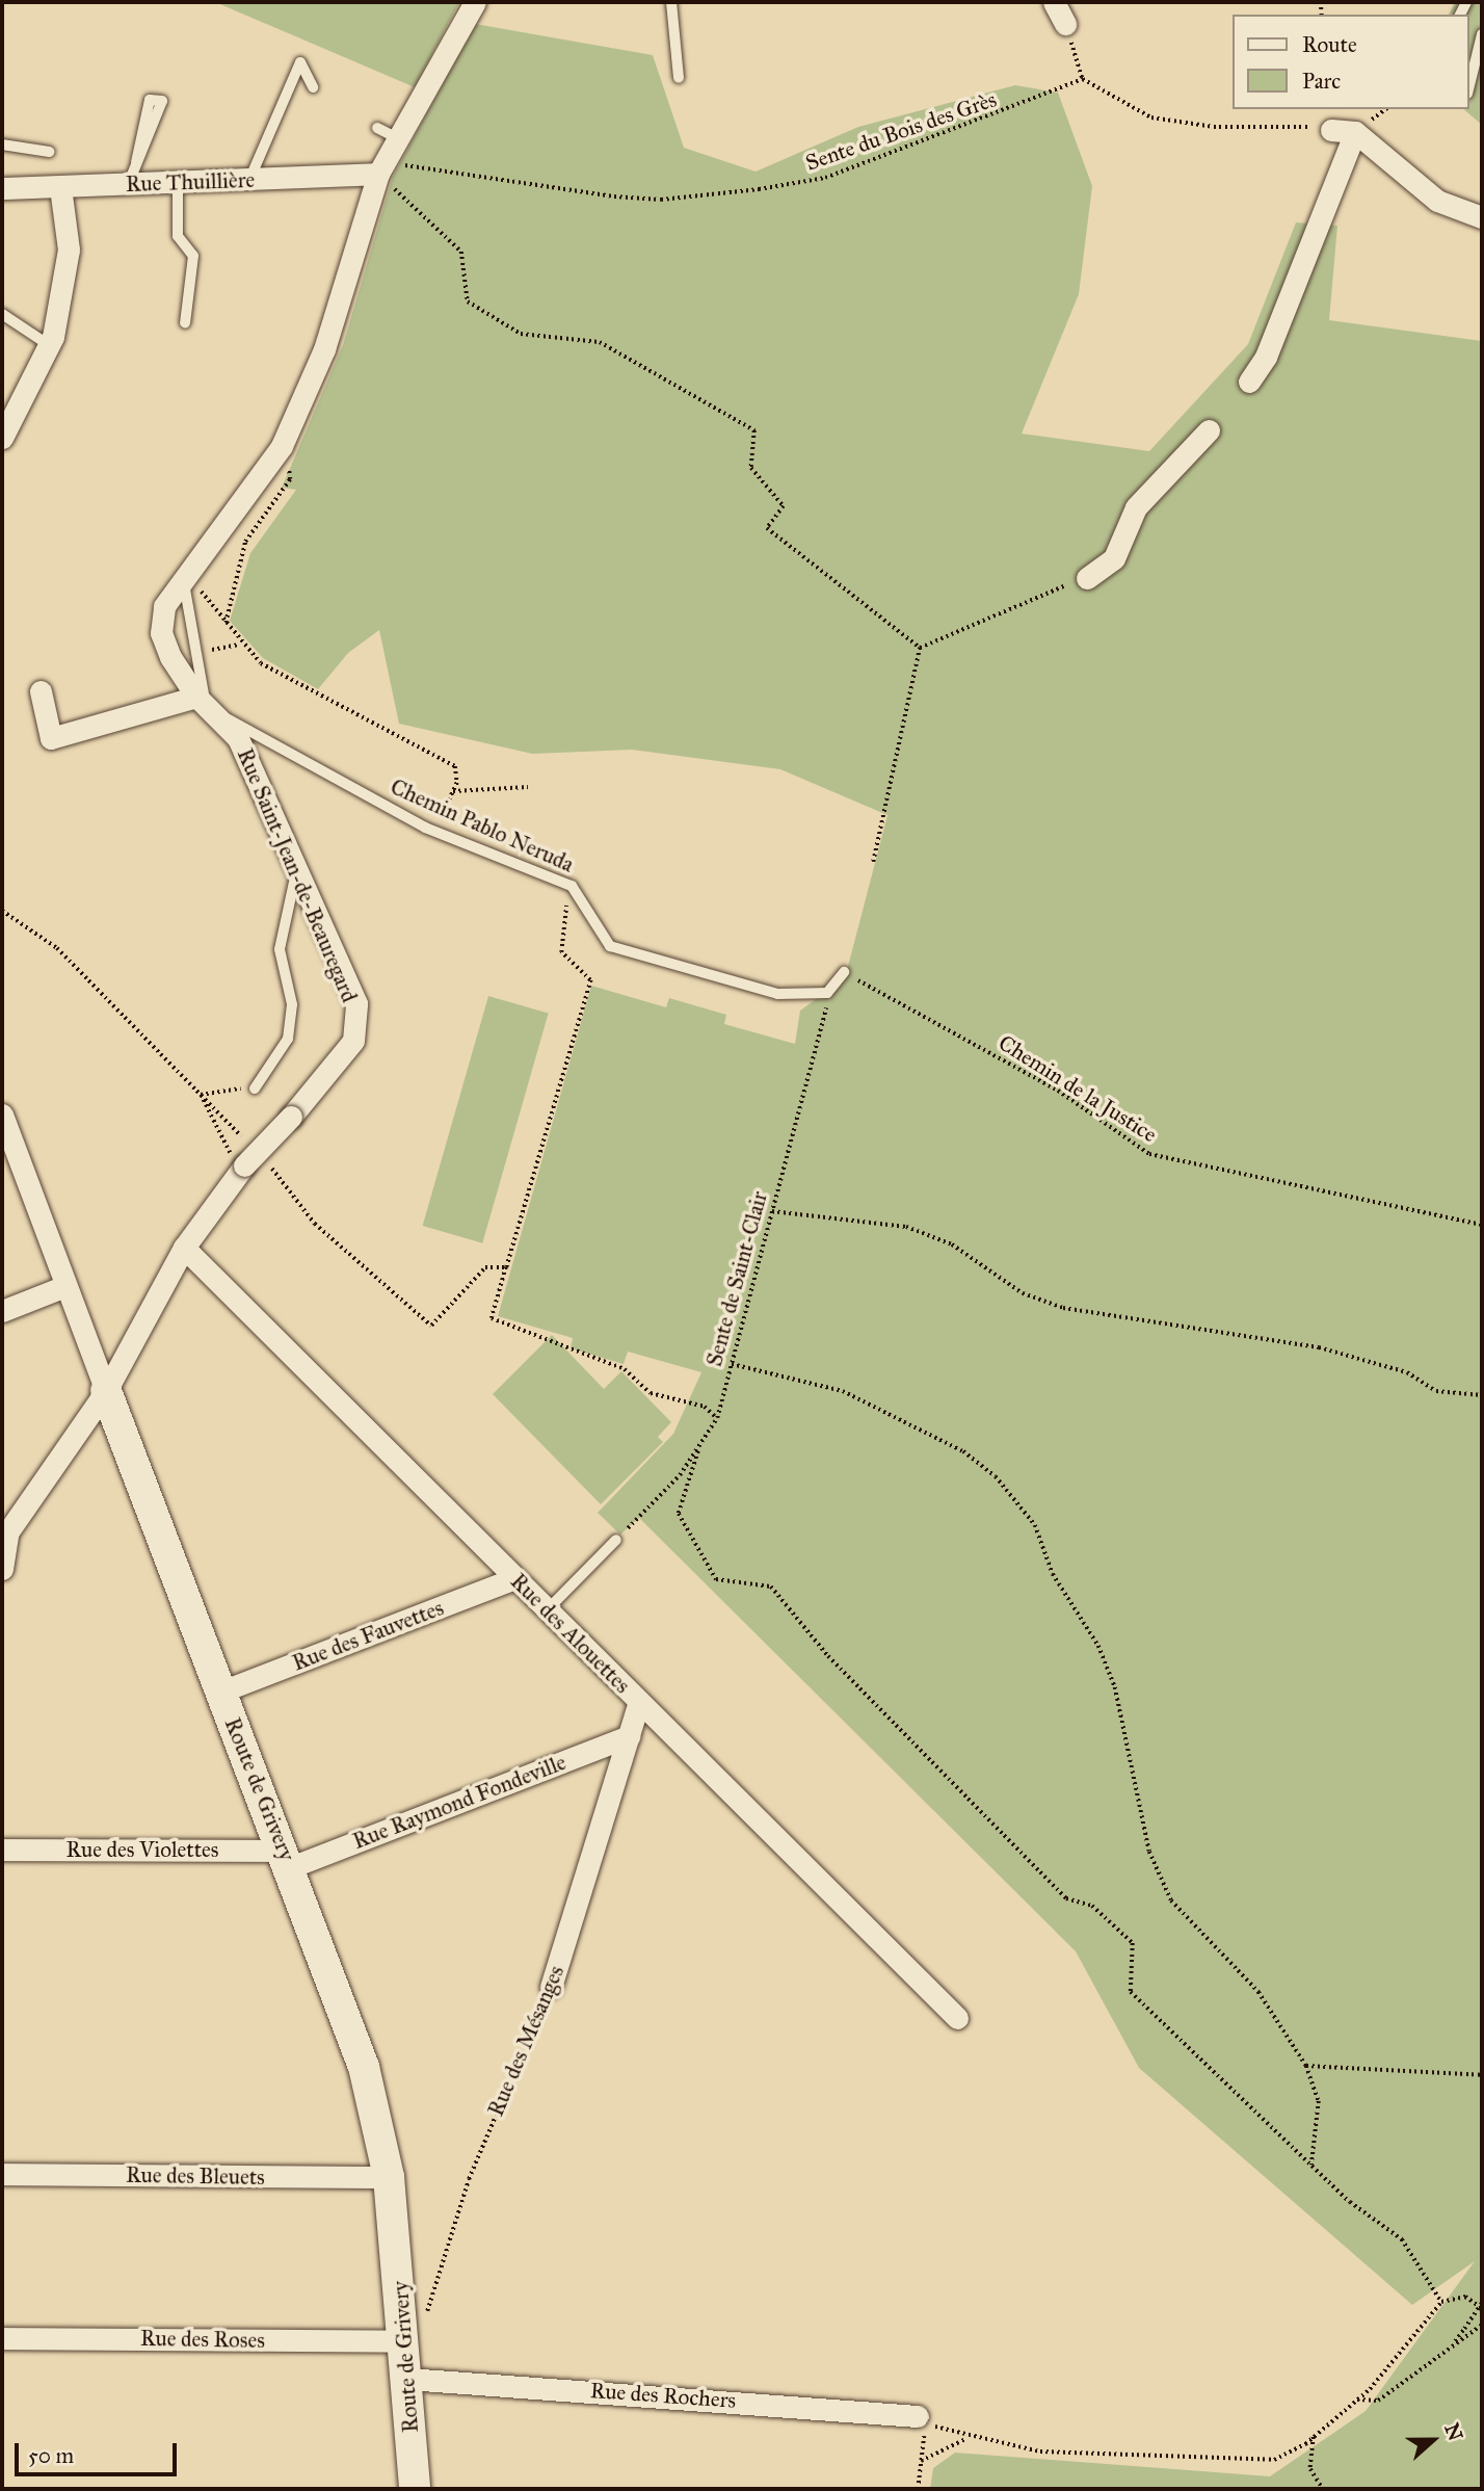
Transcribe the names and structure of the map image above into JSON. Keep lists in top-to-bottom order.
{
  "streets": {
    "street": [
      "Rue Thuillière",
      "Rue Saint-Jean-de-Beauregard",
      "Rue des Alouettes",
      "Rue des Fauvettes",
      "Route de Grivery",
      "Rue Raymond Fondeville",
      "Rue des Violettes",
      "Rue des Mésanges",
      "Rue des Bleuets",
      "Rue des Roses",
      "Rue des Rochers"
    ],
    "lane": ["Chemin Pablo Neruda"],
    "path": ["Sente du Bois des Grès", "Chemin de la Justice", "Sente de Saint-Clair"]
  },
  "crossings": [
    ["Sente du Bois des Grès", "Rue Thuillière"],
    ["Sente du Bois des Grès", "Rue Saint-Jean-de-Beauregard"],
    ["Rue Thuillière", "Rue Saint-Jean-de-Beauregard"],
    ["Chemin Pablo Neruda", "Rue Saint-Jean-de-Beauregard"],
    ["Chemin Pablo Neruda", "Sente de Saint-Clair"],
    ["Rue Saint-Jean-de-Beauregard", "Rue des Alouettes"],
    ["Rue Saint-Jean-de-Beauregard", "Route de Grivery"],
    ["Rue des Alouettes", "Rue des Fauvettes"],
    ["Rue des Alouettes", "Rue des Mésanges"],
    ["Rue des Fauvettes", "Route de Grivery"],
    ["Route de Grivery", "Rue Raymond Fondeville"],
    ["Route de Grivery", "Rue des Violettes"],
    ["Route de Grivery", "Rue des Bleuets"],
    ["Route de Grivery", "Rue des Roses"],
    ["Route de Grivery", "Rue des Rochers"],
    ["Rue Raymond Fondeville", "Rue des Violettes"],
    ["Rue Raymond Fondeville", "Rue des Mésanges"]
  ],
  "legend": ["Route", "Parc"],
  "scale_bar": "50 m",
  "north": "right"
}
